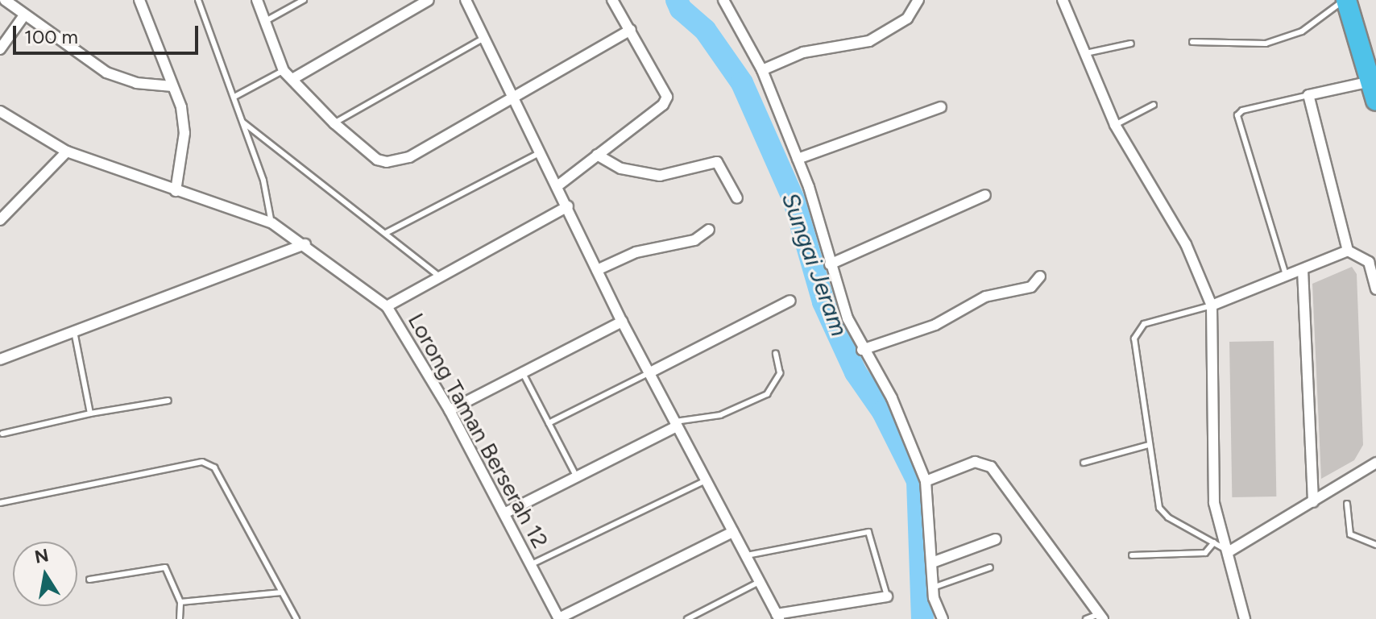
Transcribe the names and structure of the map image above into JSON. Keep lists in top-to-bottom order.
{
  "streets": {
    "street": ["Lorong Taman Berserah 12"]
  },
  "water": ["Sungai Jeram"],
  "scale_bar": "100 m",
  "north": "top"
}
